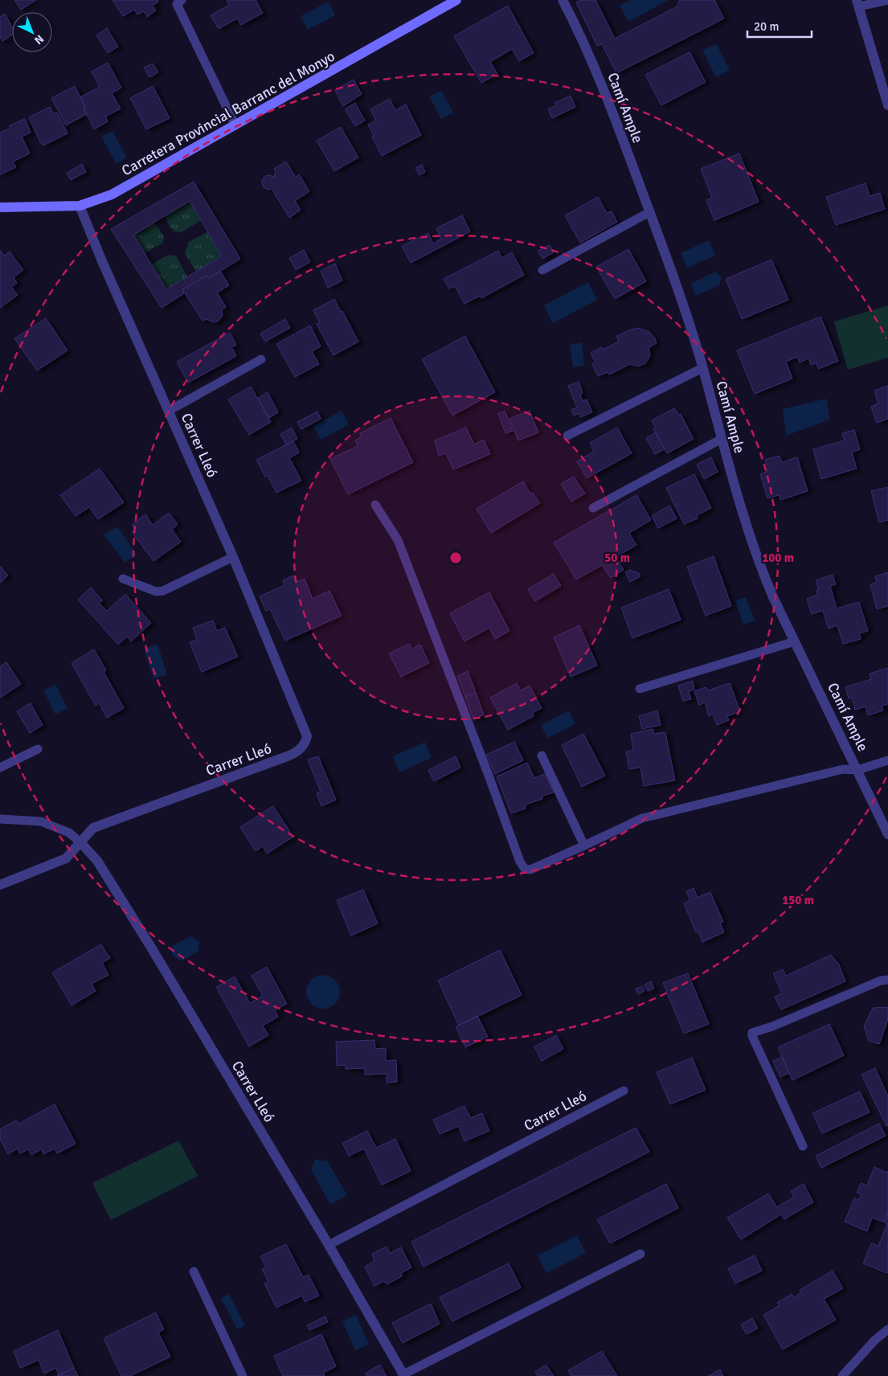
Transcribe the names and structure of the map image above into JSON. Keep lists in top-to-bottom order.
{
  "streets": {
    "street": ["Camí Ample", "Carretera Provincial Barranc del Monyo", "Carrer Lleó"]
  },
  "crossings": [
    ["Carretera Provincial Barranc del Monyo", "Carrer Lleó"]
  ],
  "scale_bar": "20 m",
  "north": "bottom right",
  "rings": ["50 m", "100 m", "150 m"]
}
